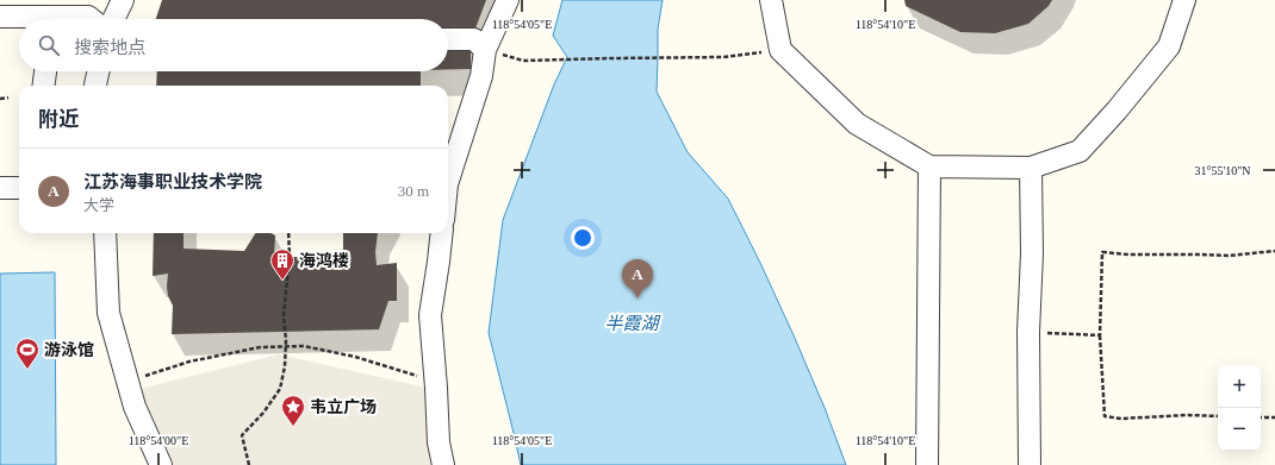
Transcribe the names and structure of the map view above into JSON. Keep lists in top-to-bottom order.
{
  "water": ["半霞湖"],
  "places": {
    "building": ["海鸿楼"],
    "sports": ["游泳馆"],
    "place": ["韦立广场"]
  },
  "page": {
    "search": "搜索地点",
    "heading": "附近",
    "list": [
      {
        "mark": "A",
        "name": "江苏海事职业技术学院",
        "note": "大学",
        "value": "30 m"
      }
    ],
    "pins": "A",
    "map_buttons": ["+", "−"]
  },
  "coordinates": [
    "118°54'05\"E",
    "118°54'10\"E",
    "31°55'10\"N",
    "118°54'00\"E"
  ]
}
